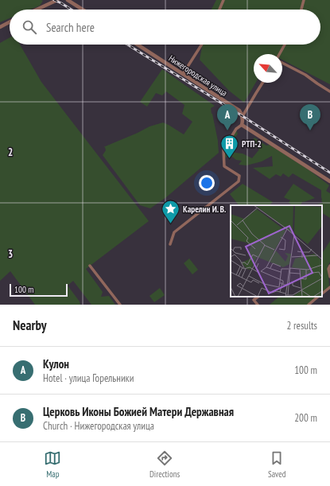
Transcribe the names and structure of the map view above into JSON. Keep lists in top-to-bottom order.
{
  "streets": {
    "street": ["Нижегородская улица"]
  },
  "places": {
    "building": ["РТП-2"],
    "place": ["Карелин И. В."]
  },
  "scale_bar": "100 m",
  "north": "top left",
  "page": {
    "search": "Search here",
    "pins": ["A", "B"],
    "scale": "100 m",
    "heading": ["Nearby", "2 results"],
    "list": [
      {
        "mark": "A",
        "name": "Кулон",
        "note": "Hotel · улица Горельники",
        "value": "100 m"
      },
      {
        "mark": "B",
        "name": "Церковь Иконы Божией Матери Державная",
        "note": "Church · Нижегородская улица",
        "value": "200 m"
      }
    ],
    "nav": ["Map", "Directions", "Saved"]
  },
  "grid": {
    "rows": ["2", "3"]
  }
}
